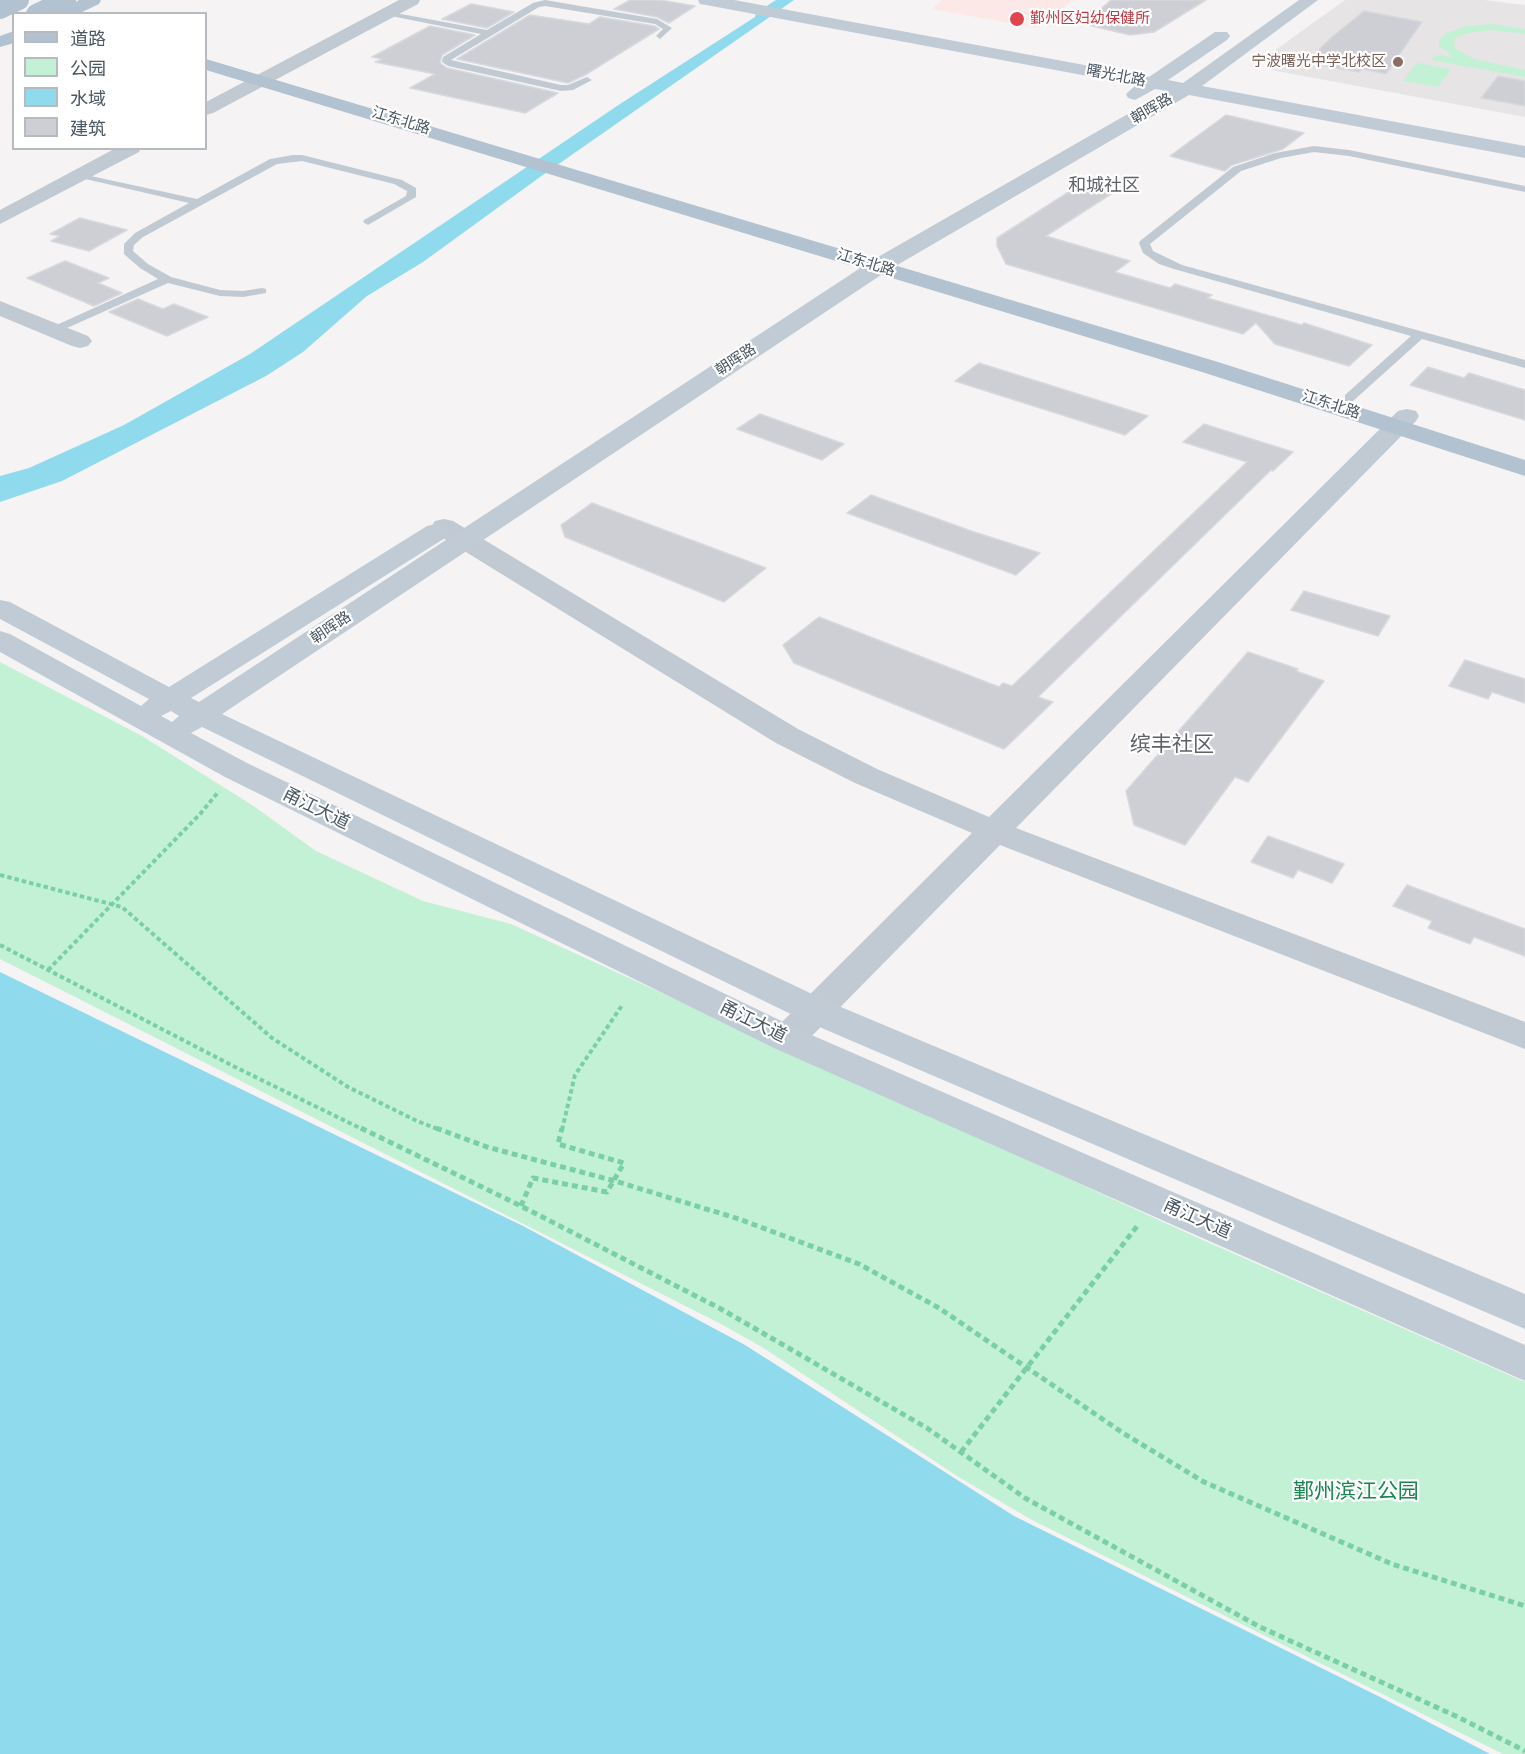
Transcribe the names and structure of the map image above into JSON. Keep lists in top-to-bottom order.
{
  "streets": {
    "main road": [
      "曙光北路",
      "朝晖路",
      "江东北路",
      "甬江大道"
    ]
  },
  "crossings": [
    ["曙光北路", "朝晖路"],
    ["朝晖路", "江东北路"],
    ["朝晖路", "甬江大道"]
  ],
  "districts": ["和城社区", "缤丰社区"],
  "parks": ["鄞州滨江公园"],
  "places": ["鄞州区妇幼保健所", "宁波曙光中学北校区"],
  "legend": [
    "道路",
    "公园",
    "水域",
    "建筑"
  ]
}
